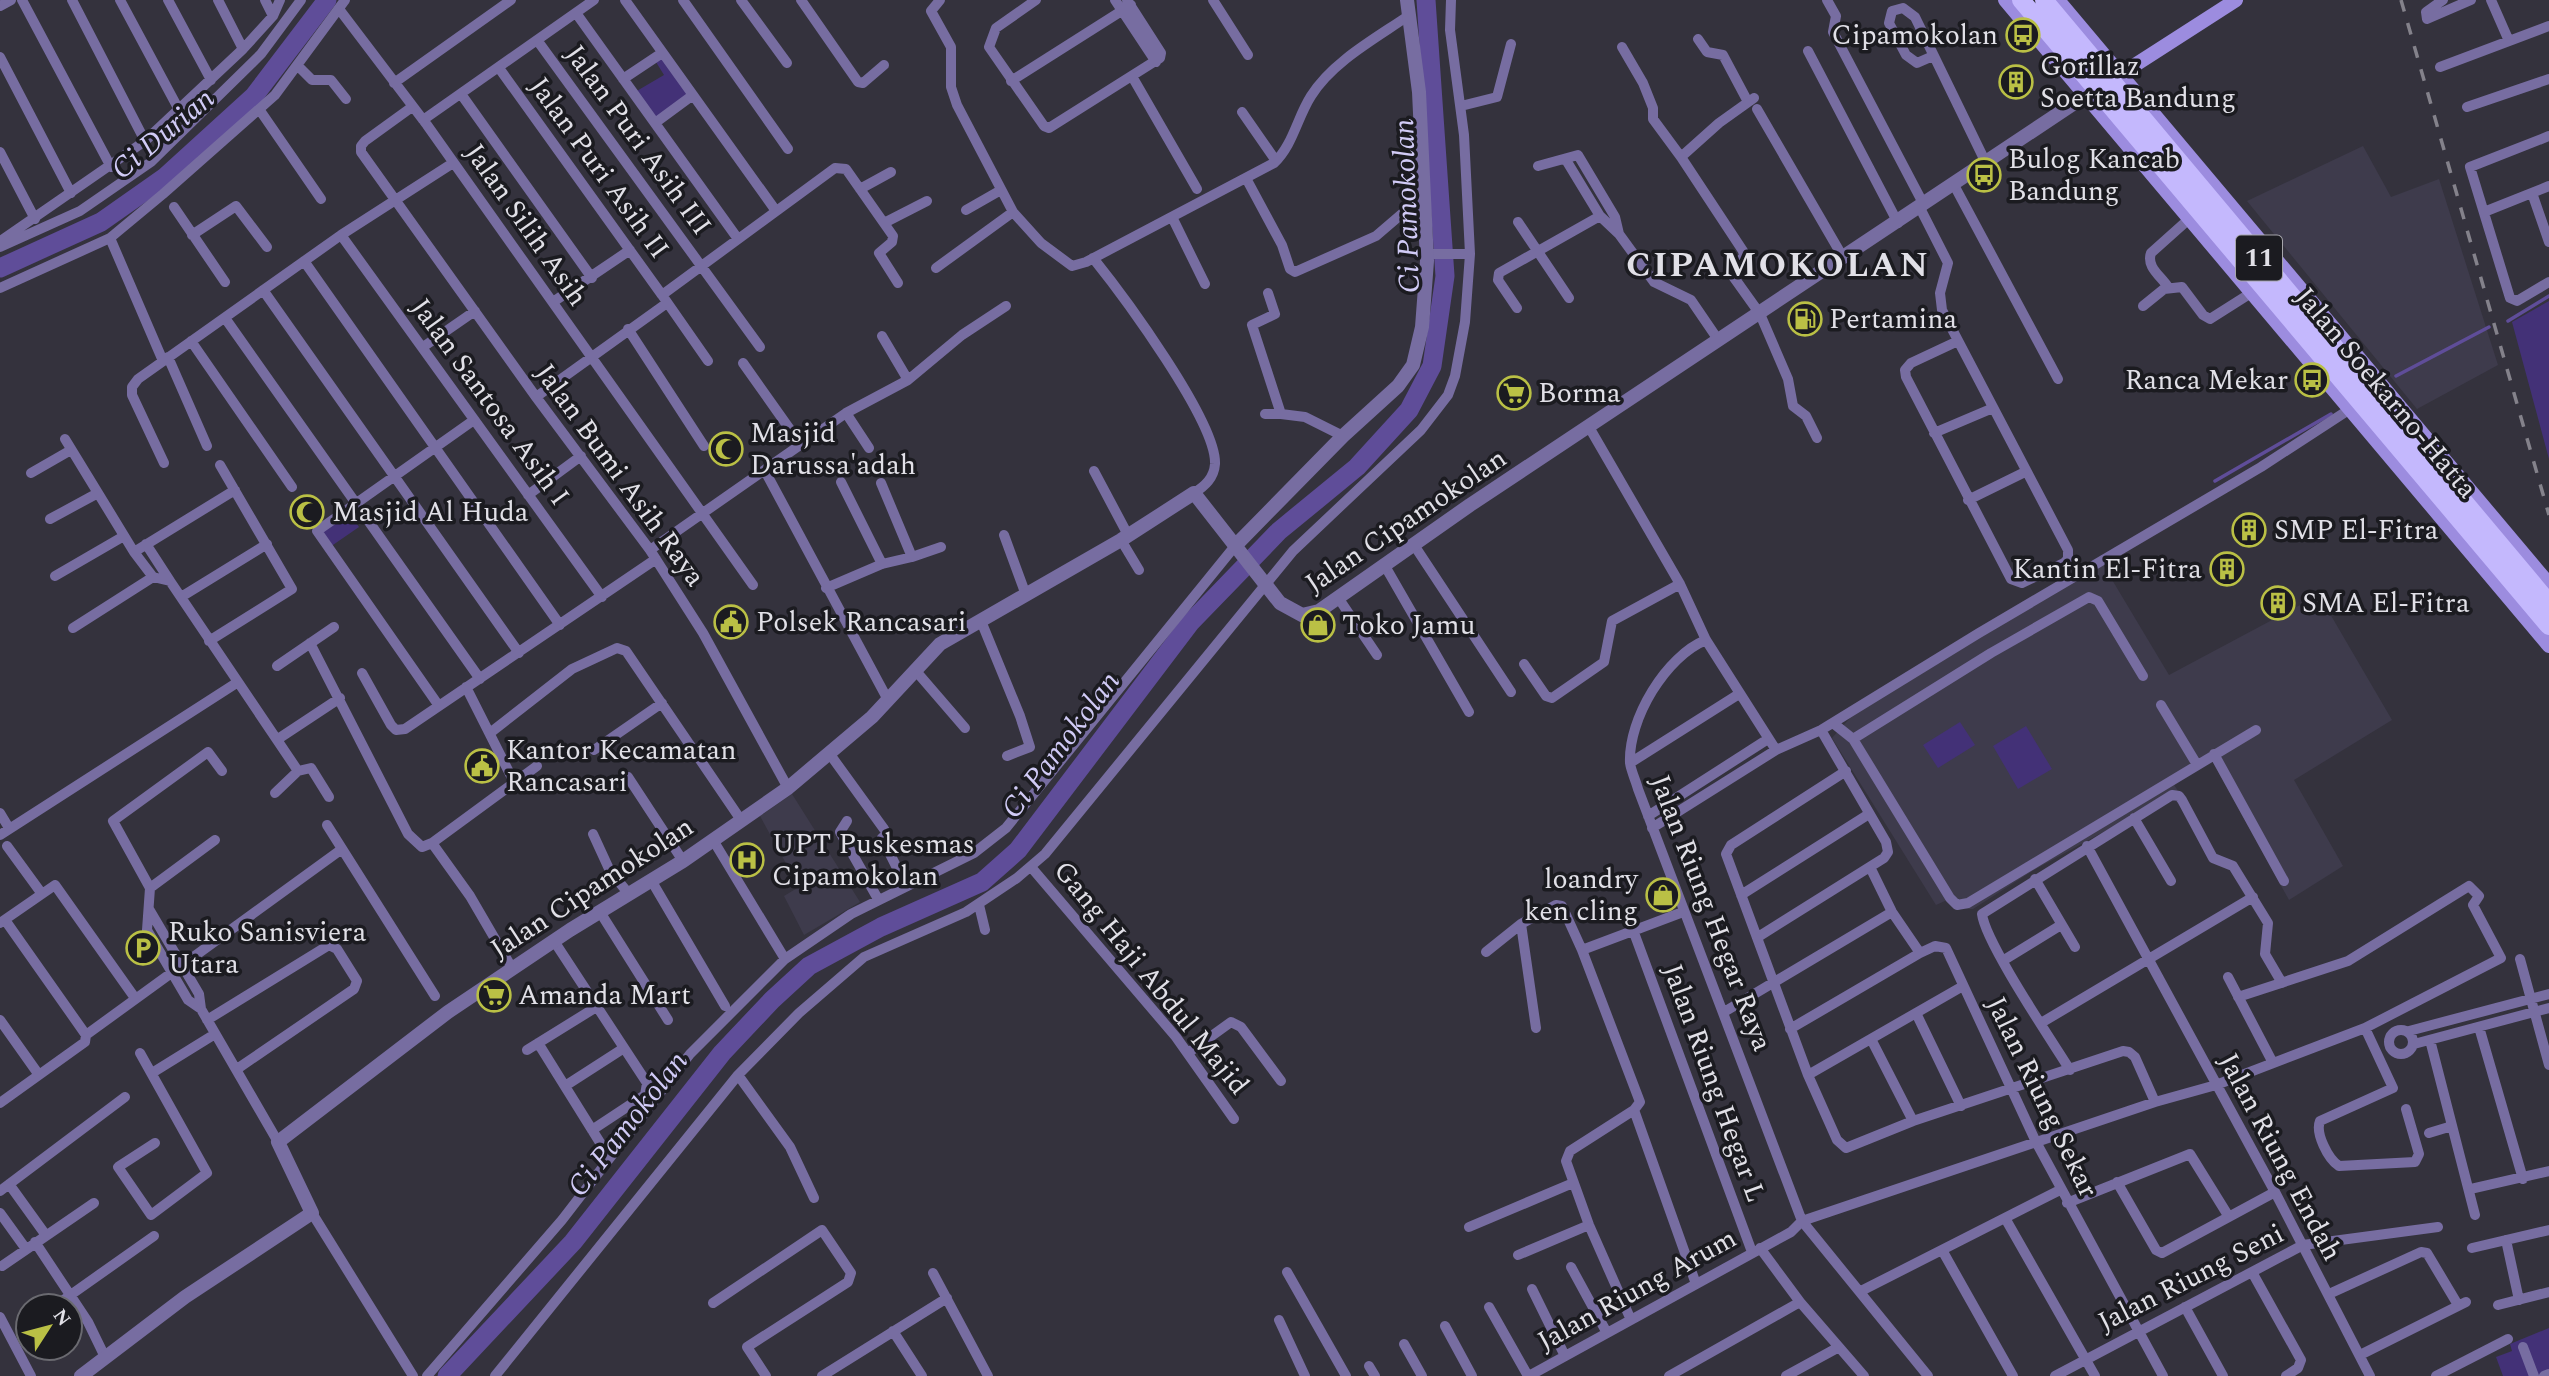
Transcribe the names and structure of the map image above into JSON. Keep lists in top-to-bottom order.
{
  "streets": {
    "highway": ["11", "Jalan Soekarno-Hatta"],
    "street": [
      "Jalan Puri Asih III",
      "Jalan Puri Asih II",
      "Jalan Silih Asih",
      "Jalan Santosa Asih I",
      "Jalan Bumi Asih Raya",
      "Jalan Cipamokolan",
      "Jalan Riung Hegar Raya",
      "Gang Haji Abdul Majid",
      "Jalan Riung Hegar L",
      "Jalan Riung Sekar",
      "Jalan Riung Endah",
      "Jalan Riung Seni",
      "Jalan Riung Arum"
    ]
  },
  "crossings": [
    ["Jalan Silih Asih", "Jalan Bumi Asih Raya"],
    ["Jalan Bumi Asih Raya", "Jalan Cipamokolan"],
    ["Jalan Riung Hegar Raya", "Jalan Riung Arum"],
    ["Jalan Riung Hegar L", "Jalan Riung Arum"],
    ["Jalan Riung Sekar", "Jalan Riung Seni"],
    ["Jalan Riung Sekar", "Jalan Riung Arum"],
    ["Jalan Riung Endah", "Jalan Riung Seni"],
    ["Jalan Riung Endah", "Jalan Riung Arum"]
  ],
  "districts": ["CIPAMOKOLAN"],
  "water": ["Ci Durian", "Ci Pamokolan"],
  "places": {
    "bus stop": ["Cipamokolan", "Bulog Kancab Bandung", "Ranca Mekar"],
    "building": [
      "Gorillaz Soetta Bandung",
      "SMP El-Fitra",
      "Kantin El-Fitra",
      "SMA El-Fitra"
    ],
    "fuel station": ["Pertamina"],
    "supermarket": ["Borma", "Amanda Mart"],
    "mosque": ["Masjid Darussa'adah", "Masjid Al Huda"],
    "public building": ["Polsek Rancasari", "Kantor Kecamatan Rancasari"],
    "shop": ["Toko Jamu", "loandry ken cling"],
    "hospital": ["UPT Puskesmas Cipamokolan"],
    "parking": ["Ruko Sanisviera Utara"]
  },
  "north": "top right"
}
